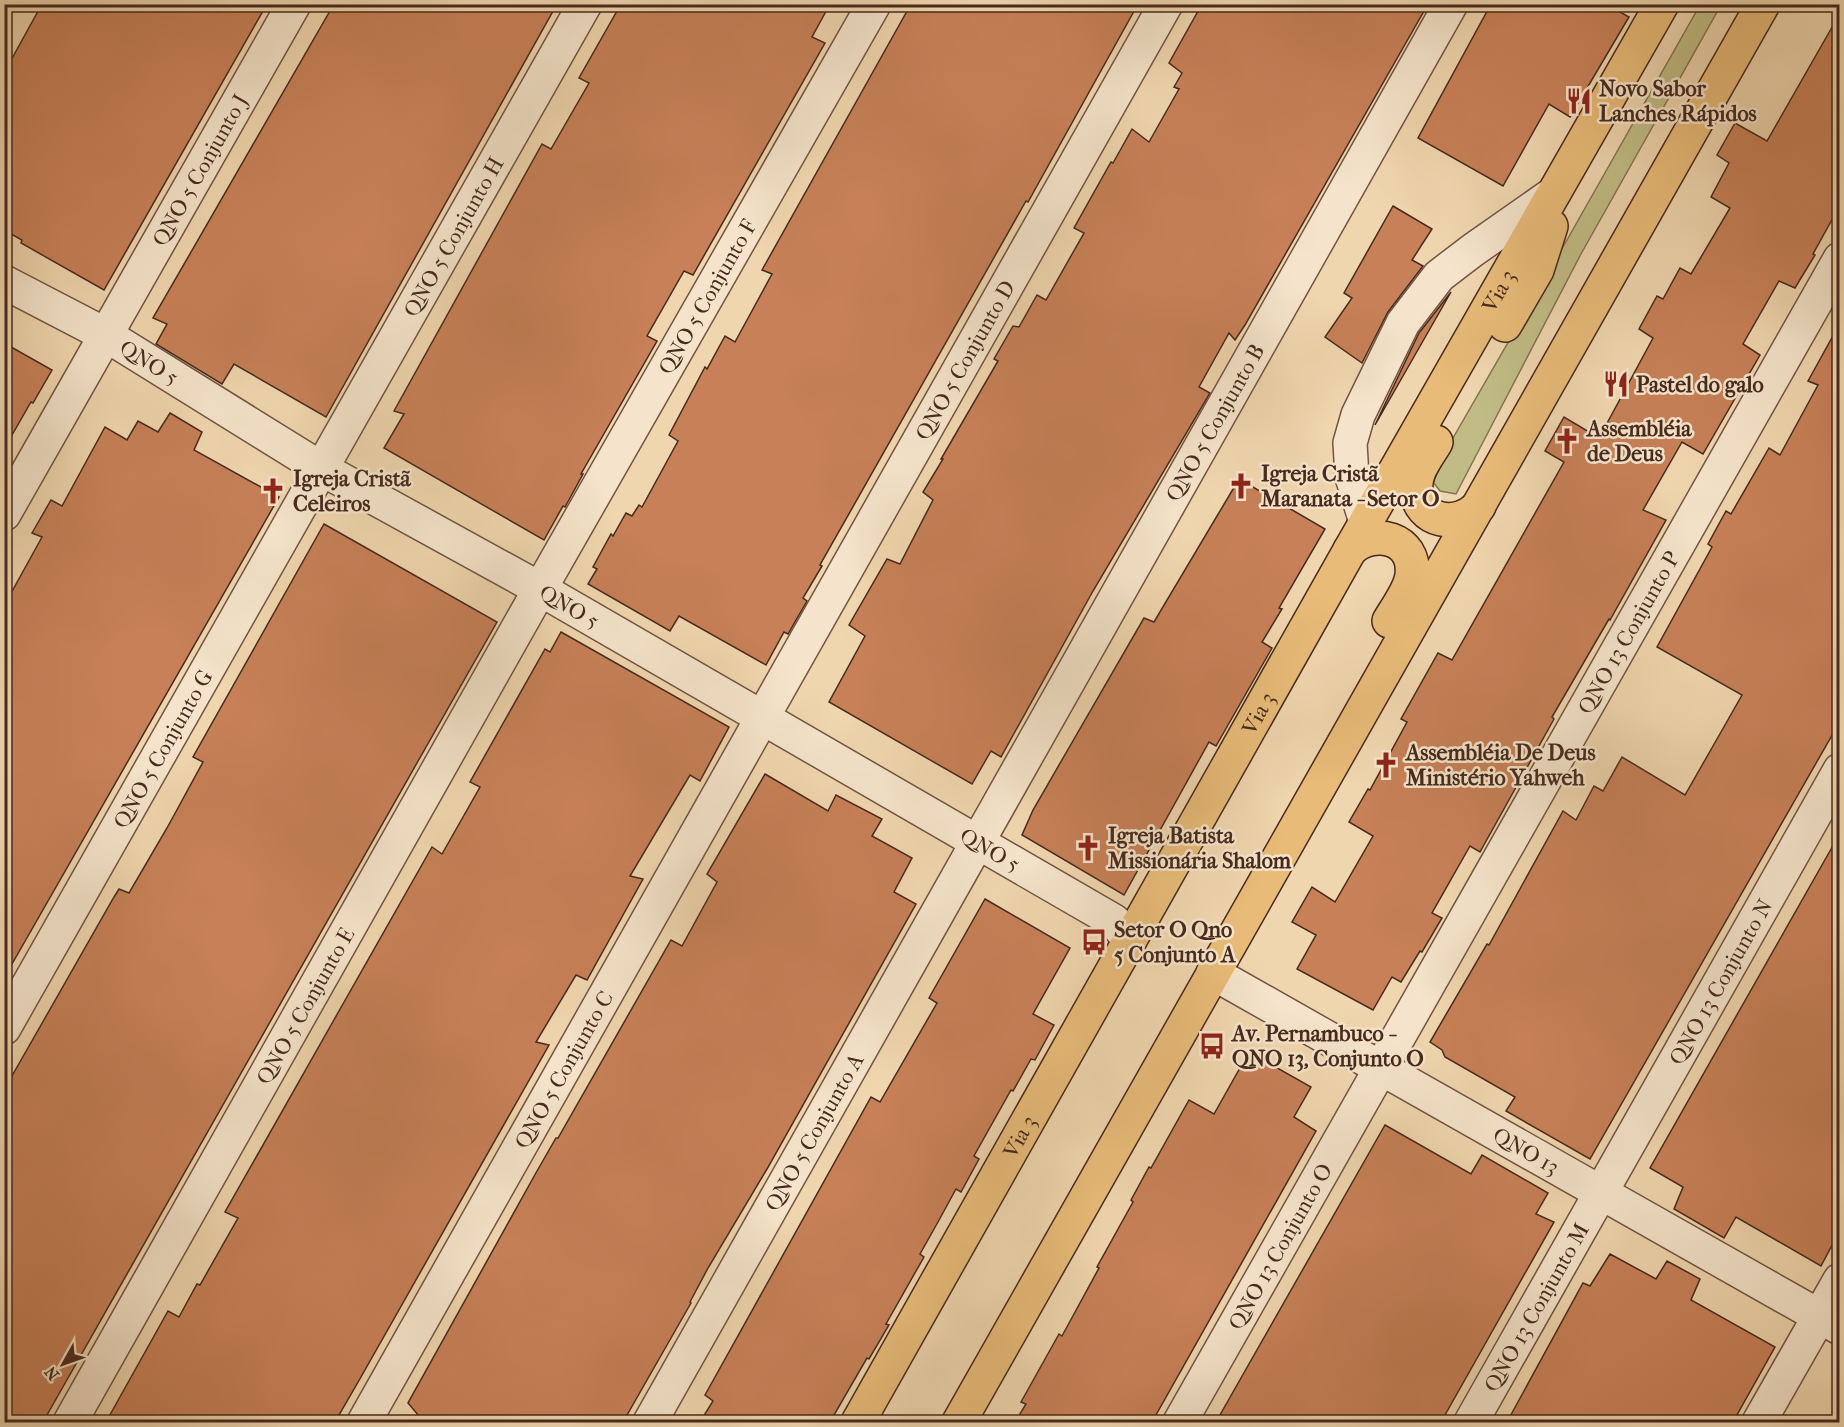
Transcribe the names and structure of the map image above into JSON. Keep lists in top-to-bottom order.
{
  "streets": {
    "main road": ["Via 3"],
    "street": [
      "QNO 5 Conjunto J",
      "QNO 5 Conjunto H",
      "QNO 5 Conjunto F",
      "QNO 5 Conjunto D",
      "QNO 5",
      "QNO 5 Conjunto B",
      "QNO 13 Conjunto P",
      "QNO 5 Conjunto G",
      "QNO 13 Conjunto N",
      "QNO 5 Conjunto E",
      "QNO 5 Conjunto C",
      "QNO 5 Conjunto A",
      "QNO 13",
      "QNO 13 Conjunto O",
      "QNO 13 Conjunto M"
    ]
  },
  "crossings": [
    ["QNO 5 Conjunto J", "QNO 5"],
    ["QNO 5 Conjunto H", "QNO 5"],
    ["QNO 5 Conjunto H", "QNO 5 Conjunto G"],
    ["Via 3", "QNO 5"],
    ["QNO 5 Conjunto F", "QNO 5"],
    ["QNO 5 Conjunto F", "QNO 5 Conjunto E"],
    ["QNO 5 Conjunto D", "QNO 5"],
    ["QNO 5 Conjunto D", "QNO 5 Conjunto C"],
    ["QNO 5", "QNO 5 Conjunto B"],
    ["QNO 5", "QNO 5 Conjunto G"],
    ["QNO 5", "QNO 5 Conjunto E"],
    ["QNO 5", "QNO 5 Conjunto C"],
    ["QNO 5", "QNO 5 Conjunto A"],
    ["QNO 5 Conjunto B", "QNO 5 Conjunto A"],
    ["QNO 13 Conjunto P", "QNO 13"],
    ["QNO 13 Conjunto P", "QNO 13 Conjunto O"],
    ["QNO 13 Conjunto N", "QNO 13"],
    ["QNO 13 Conjunto N", "QNO 13 Conjunto M"],
    ["QNO 13", "QNO 13 Conjunto O"],
    ["QNO 13", "QNO 13 Conjunto M"]
  ],
  "places": {
    "restaurant": ["Novo Sabor Lanches Rápidos", "Pastel do galo"],
    "church": [
      "Assembléia de Deus",
      "Igreja Cristã Maranata - Setor O",
      "Igreja Cristã Celeiros",
      "Assembléia De Deus Ministério Yahweh",
      "Igreja Batista Missionária Shalom"
    ],
    "bus stop": ["Setor O Qno 5 Conjunto A", "Av. Pernambuco - QNO 13, Conjunto O"]
  },
  "north": "bottom left"
}
